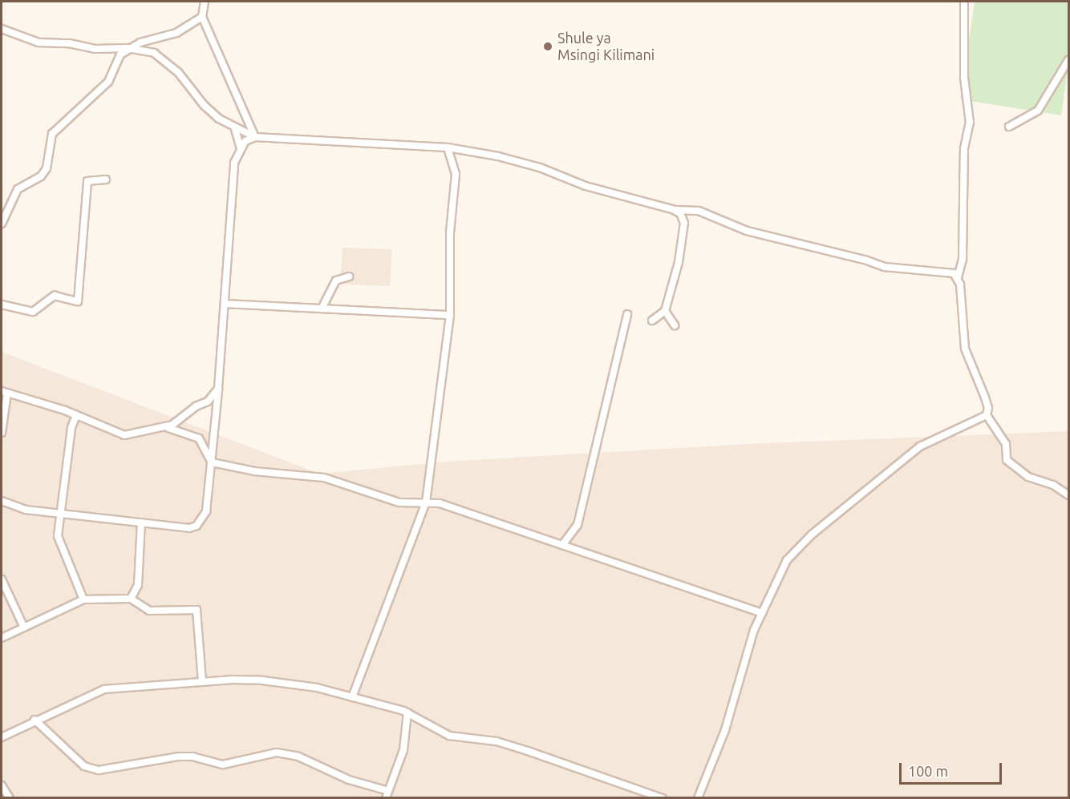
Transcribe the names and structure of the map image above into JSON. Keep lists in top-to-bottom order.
{
  "places": ["Shule ya Msingi Kilimani"],
  "scale_bar": "100 m"
}
